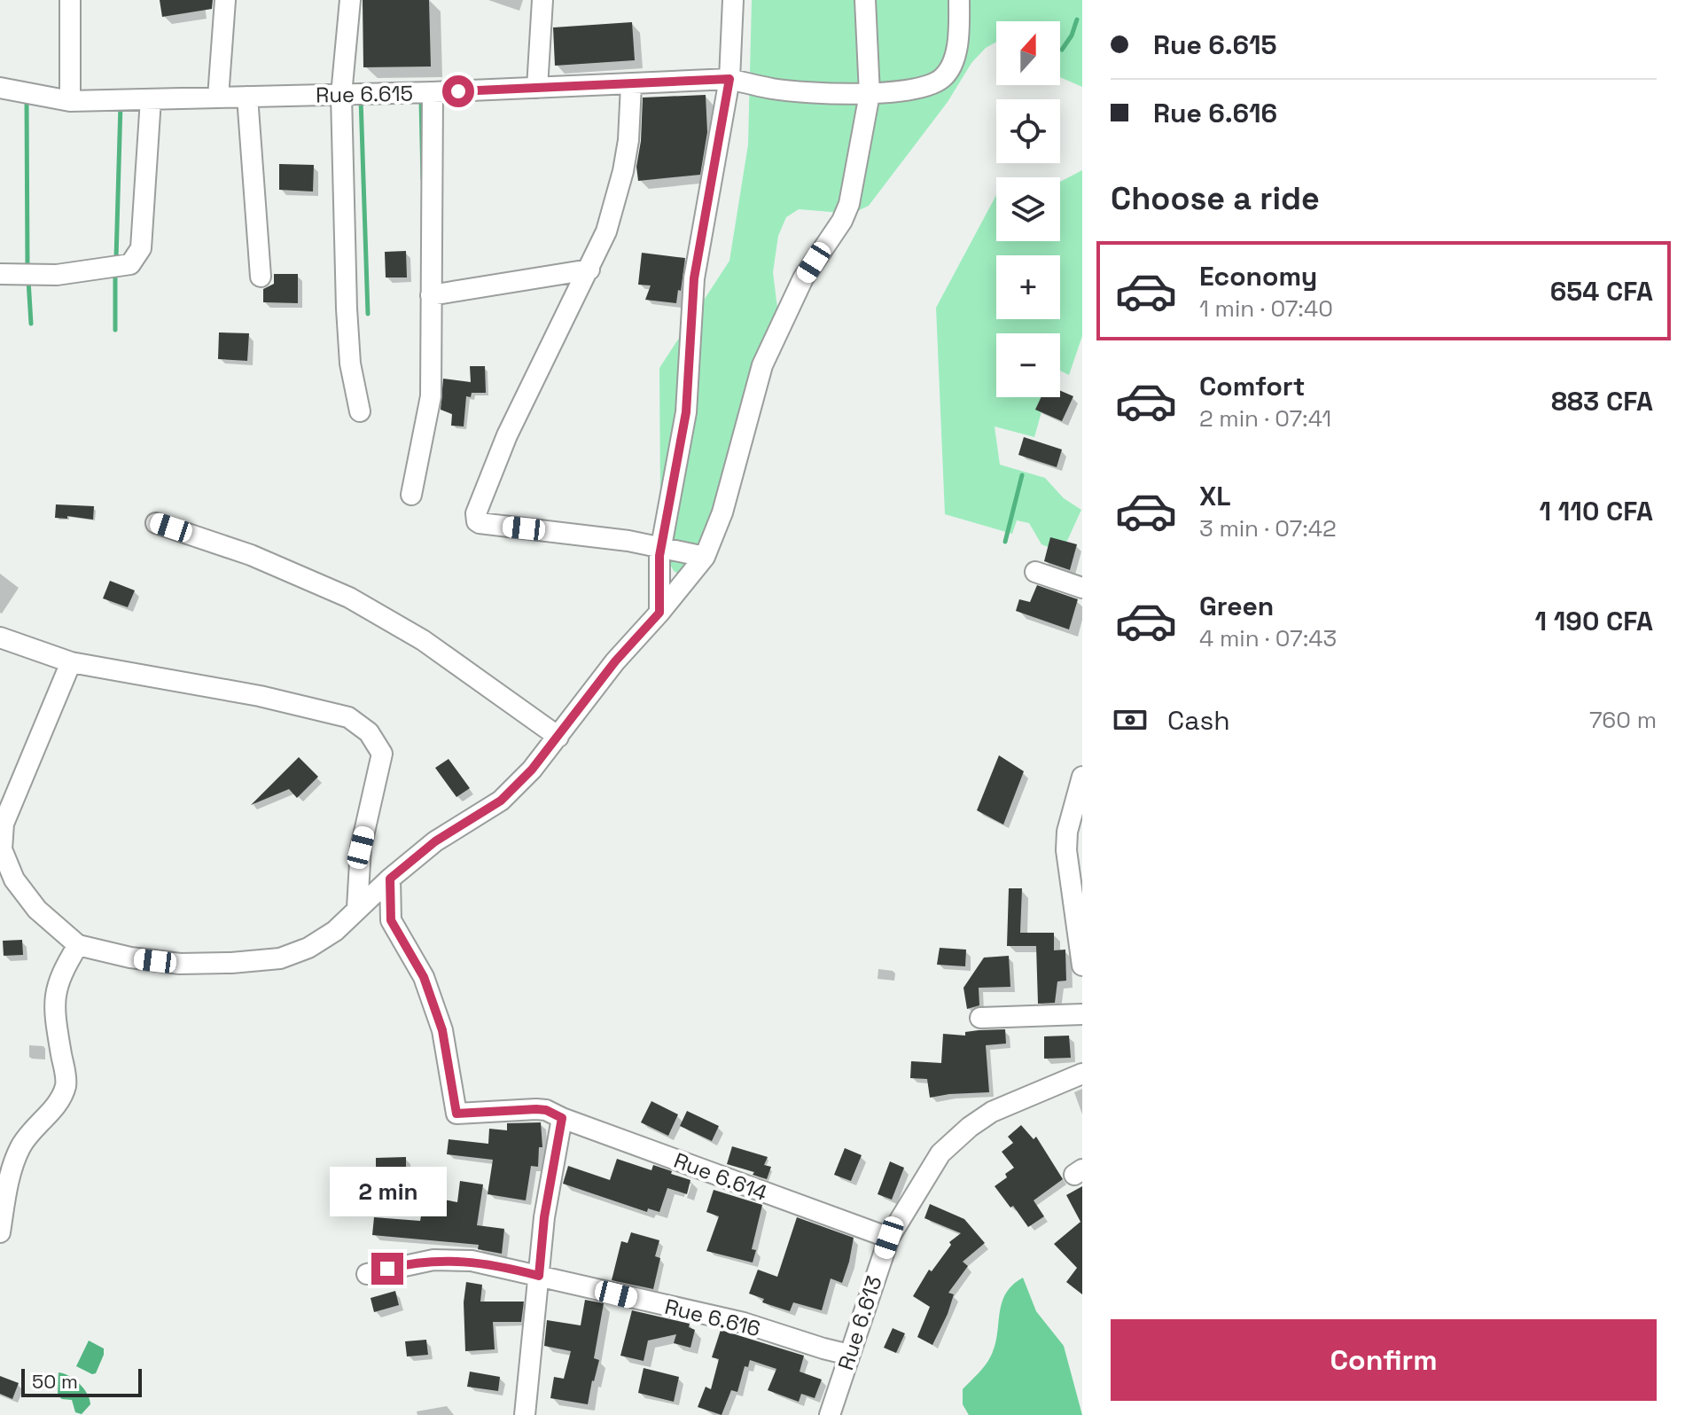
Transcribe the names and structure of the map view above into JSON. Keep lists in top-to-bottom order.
{
  "streets": {
    "street": [
      "Rue 6.615",
      "Rue 6.614",
      "Rue 6.616",
      "Rue 6.613"
    ]
  },
  "crossings": [
    ["Rue 6.614", "Rue 6.613"],
    ["Rue 6.616", "Rue 6.613"]
  ],
  "scale_bar": "50 m",
  "north": "top",
  "page": {
    "banner": ["Rue 6.615", "Rue 6.616"],
    "map_buttons": ["+", "−"],
    "heading": "Choose a ride",
    "list": [
      {
        "name": "Economy",
        "note": "1 min · 07:40",
        "value": "654 CFA"
      },
      {
        "name": "Comfort",
        "note": "2 min · 07:41",
        "value": "883 CFA"
      },
      {
        "name": "XL",
        "note": "3 min · 07:42",
        "value": "1 110 CFA"
      },
      {
        "name": "Green",
        "note": "4 min · 07:43",
        "value": "1 190 CFA"
      }
    ],
    "pay": ["Cash", "760 m"],
    "bubble": "2 min",
    "buttons": "Confirm",
    "scale": "50 m"
  }
}
